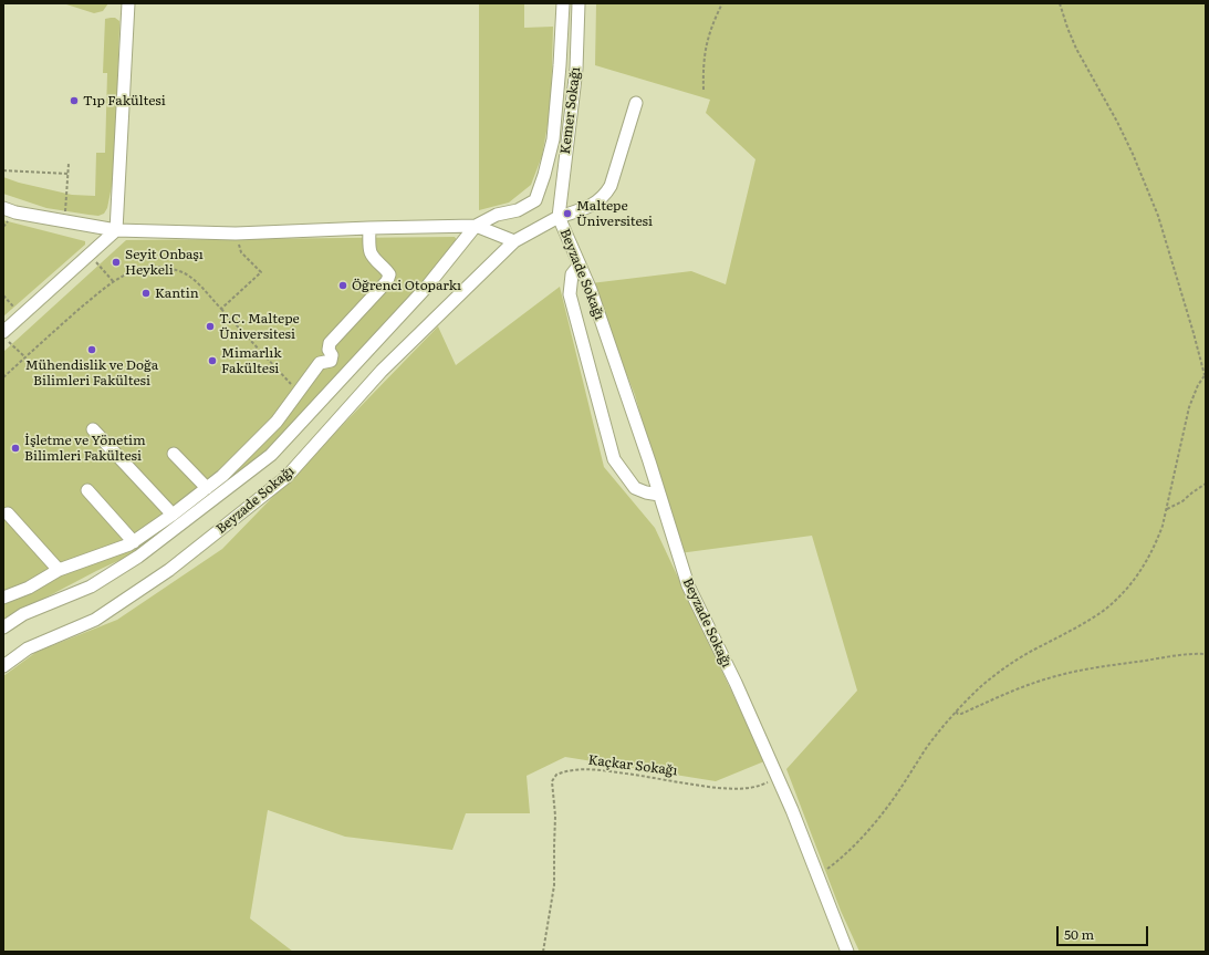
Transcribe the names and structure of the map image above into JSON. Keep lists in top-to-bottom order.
{
  "streets": {
    "street": ["Kemer Sokağı", "Beyzade Sokağı"],
    "path": ["Kaçkar Sokağı"]
  },
  "crossings": [
    ["Kemer Sokağı", "Beyzade Sokağı"],
    ["Beyzade Sokağı", "Kaçkar Sokağı"]
  ],
  "places": [
    "Tıp Fakültesi",
    "Maltepe Üniversitesi",
    "Seyit Onbaşı Heykeli",
    "Öğrenci Otoparkı",
    "Kantin",
    "T.C. Maltepe Üniversitesi",
    "Mühendislik ve Doğa Bilimleri Fakültesi",
    "Mimarlık Fakültesi",
    "İşletme ve Yönetim Bilimleri Fakültesi"
  ],
  "scale_bar": "50 m"
}
